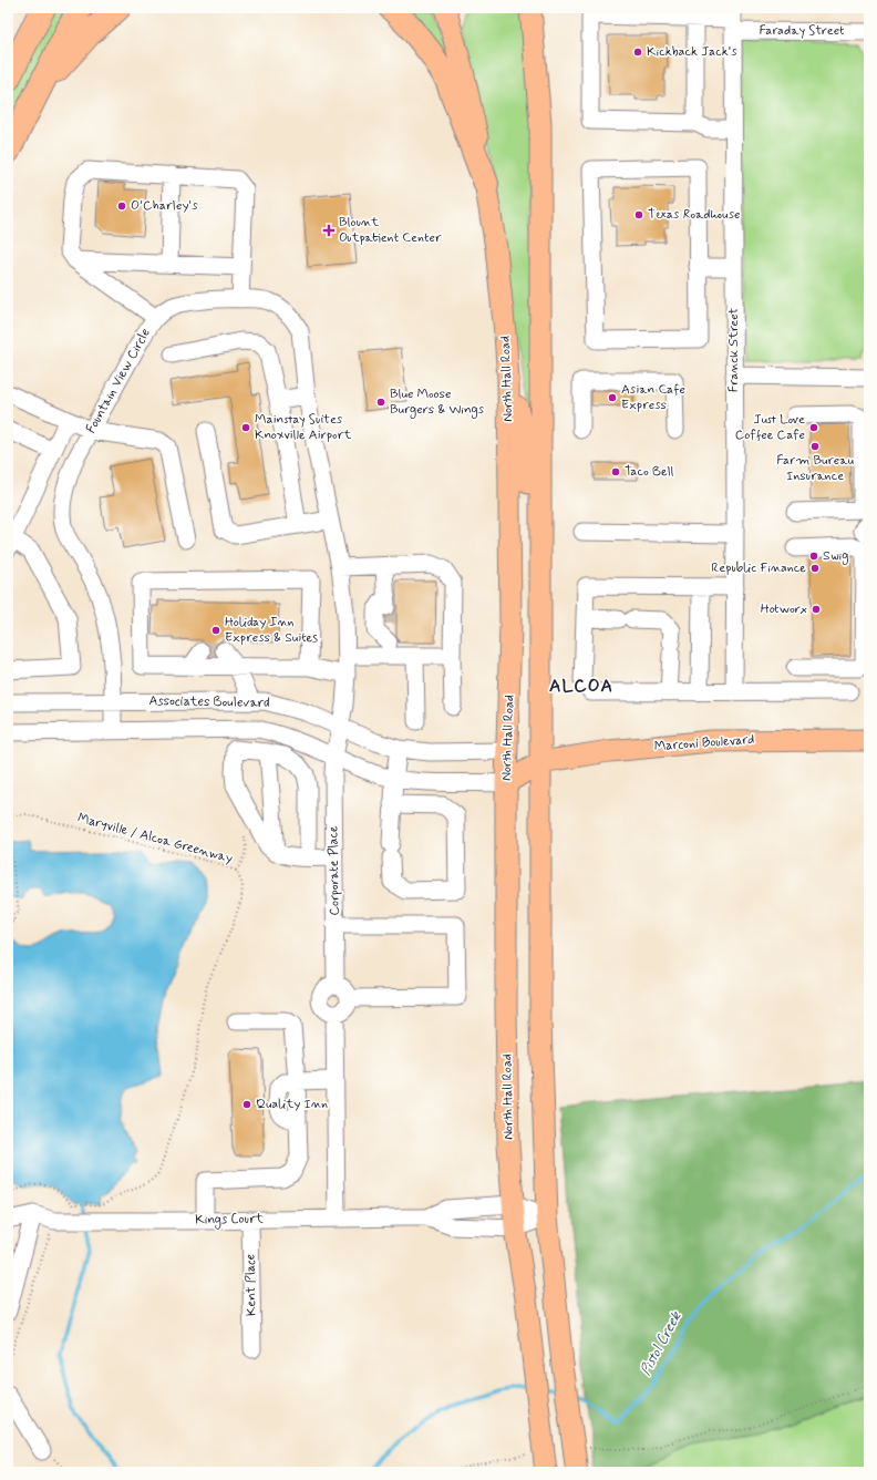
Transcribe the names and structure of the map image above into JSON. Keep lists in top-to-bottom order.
{
  "streets": {
    "main road": ["North Hall Road", "Marconi Boulevard"],
    "street": [
      "Faraday Street",
      "Franck Street",
      "Fountain View Circle",
      "Associates Boulevard",
      "Corporate Place",
      "Kings Court",
      "Kent Place"
    ],
    "path": ["Maryville / Alcoa Greenway"]
  },
  "crossings": [
    ["Faraday Street", "Franck Street"],
    ["North Hall Road", "Associates Boulevard"],
    ["North Hall Road", "Marconi Boulevard"],
    ["North Hall Road", "Kings Court"],
    ["Fountain View Circle", "Associates Boulevard"],
    ["Fountain View Circle", "Corporate Place"],
    ["Associates Boulevard", "Marconi Boulevard"],
    ["Associates Boulevard", "Corporate Place"],
    ["Kings Court", "Kent Place"]
  ],
  "districts": ["ALCOA"],
  "water": ["Pistol Creek"],
  "places": {
    "other": [
      "Kickback Jack's",
      "O'Charley's",
      "Texas Roadhouse",
      "Asian Cafe Express",
      "Blue Moose Burgers & Wings",
      "Mainstay Suites Knoxville Airport",
      "Just Love Coffee Cafe",
      "Farm Bureau Insurance",
      "Taco Bell",
      "Swig",
      "Republic Finance",
      "Hotworx",
      "Holiday Inn Express & Suites",
      "Quality Inn"
    ],
    "health": ["Blount Outpatient Center"]
  }
}
